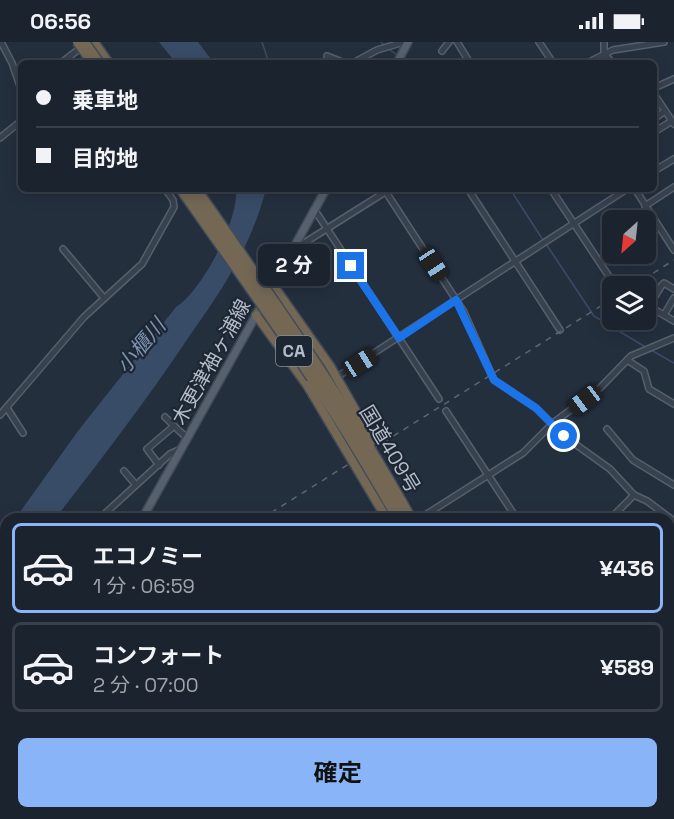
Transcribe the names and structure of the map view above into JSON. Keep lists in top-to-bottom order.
{
  "streets": {
    "highway": ["CA", "国道409号"],
    "main road": ["木更津袖ヶ浦線"]
  },
  "water": ["小櫃川"],
  "north": "bottom left",
  "page": {
    "status": "06:56",
    "banner": ["乗車地", "目的地"],
    "bubble": "2 分",
    "list": [
      {
        "name": "エコノミー",
        "note": "1 分 · 06:59",
        "value": "¥436"
      },
      {
        "name": "コンフォート",
        "note": "2 分 · 07:00",
        "value": "¥589"
      }
    ],
    "buttons": "確定"
  }
}
